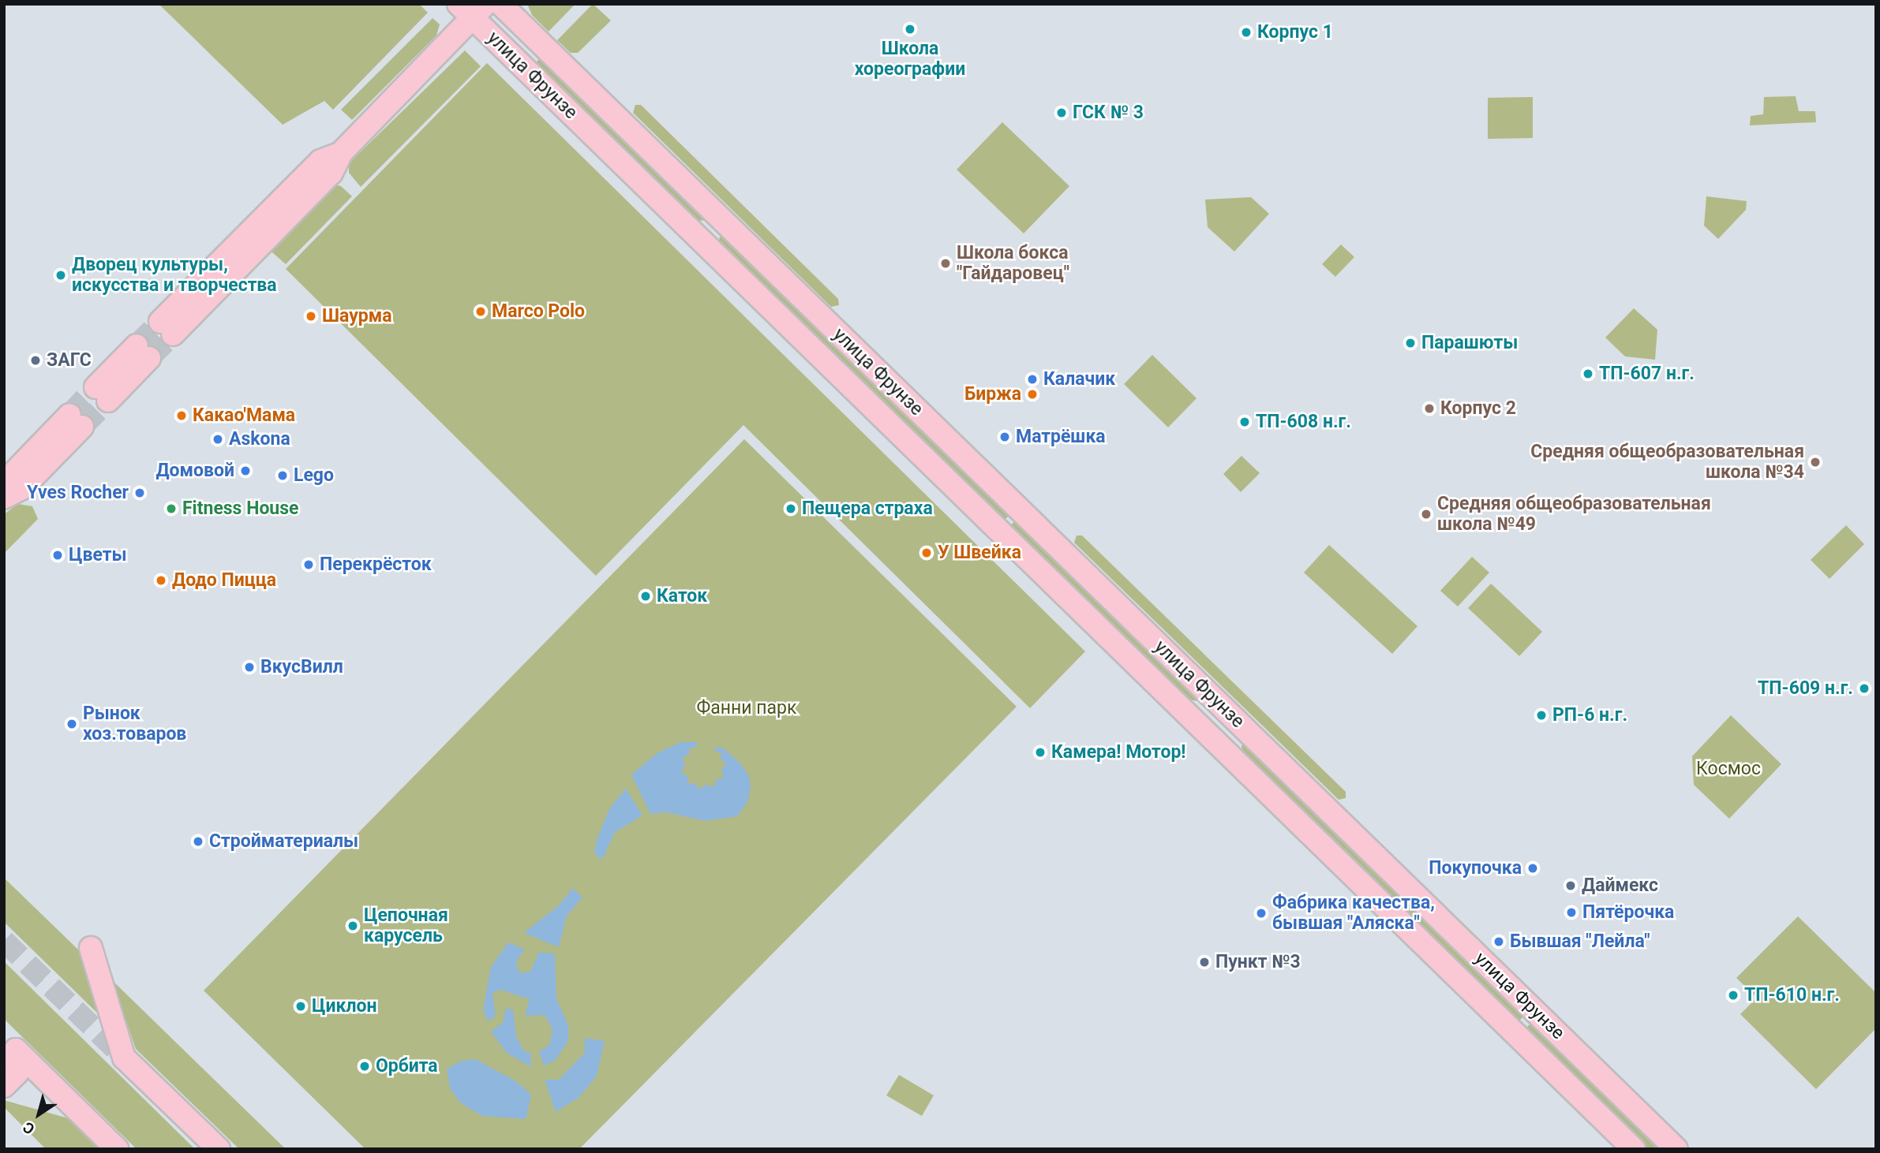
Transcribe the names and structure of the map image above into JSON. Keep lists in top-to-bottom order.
{
  "streets": {
    "main road": ["улица Фрунзе"]
  },
  "parks": ["Фанни парк", "Космос"],
  "places": [
    "Школа хореографии",
    "Корпус 1",
    "ГСК № 3",
    "Школа бокса \"Гайдаровец\"",
    "Дворец культуры, искусства и творчества",
    "Marco Polo",
    "Шаурма",
    "Парашюты",
    "ЗАГС",
    "ТП-607 н.г.",
    "Калачик",
    "Биржа",
    "Корпус 2",
    "Какао'Мама",
    "ТП-608 н.г.",
    "Матрёшка",
    "Askona",
    "Средняя общеобразовательная школа №34",
    "Домовой",
    "Lego",
    "Yves Rocher",
    "Fitness House",
    "Пещера страха",
    "Средняя общеобразовательная школа №49",
    "У Швейка",
    "Цветы",
    "Перекрёсток",
    "Додо Пицца",
    "Каток",
    "ВкусВилл",
    "ТП-609 н.г.",
    "РП-6 н.г.",
    "Рынок хоз.товаров",
    "Камера! Мотор!",
    "Стройматериалы",
    "Покупочка",
    "Даймекс",
    "Пятёрочка",
    "Фабрика качества, бывшая \"Аляска\"",
    "Цепочная карусель",
    "Бывшая \"Лейла\"",
    "Пункт №3",
    "ТП-610 н.г.",
    "Циклон",
    "Орбита"
  ],
  "north": "bottom left"
}
